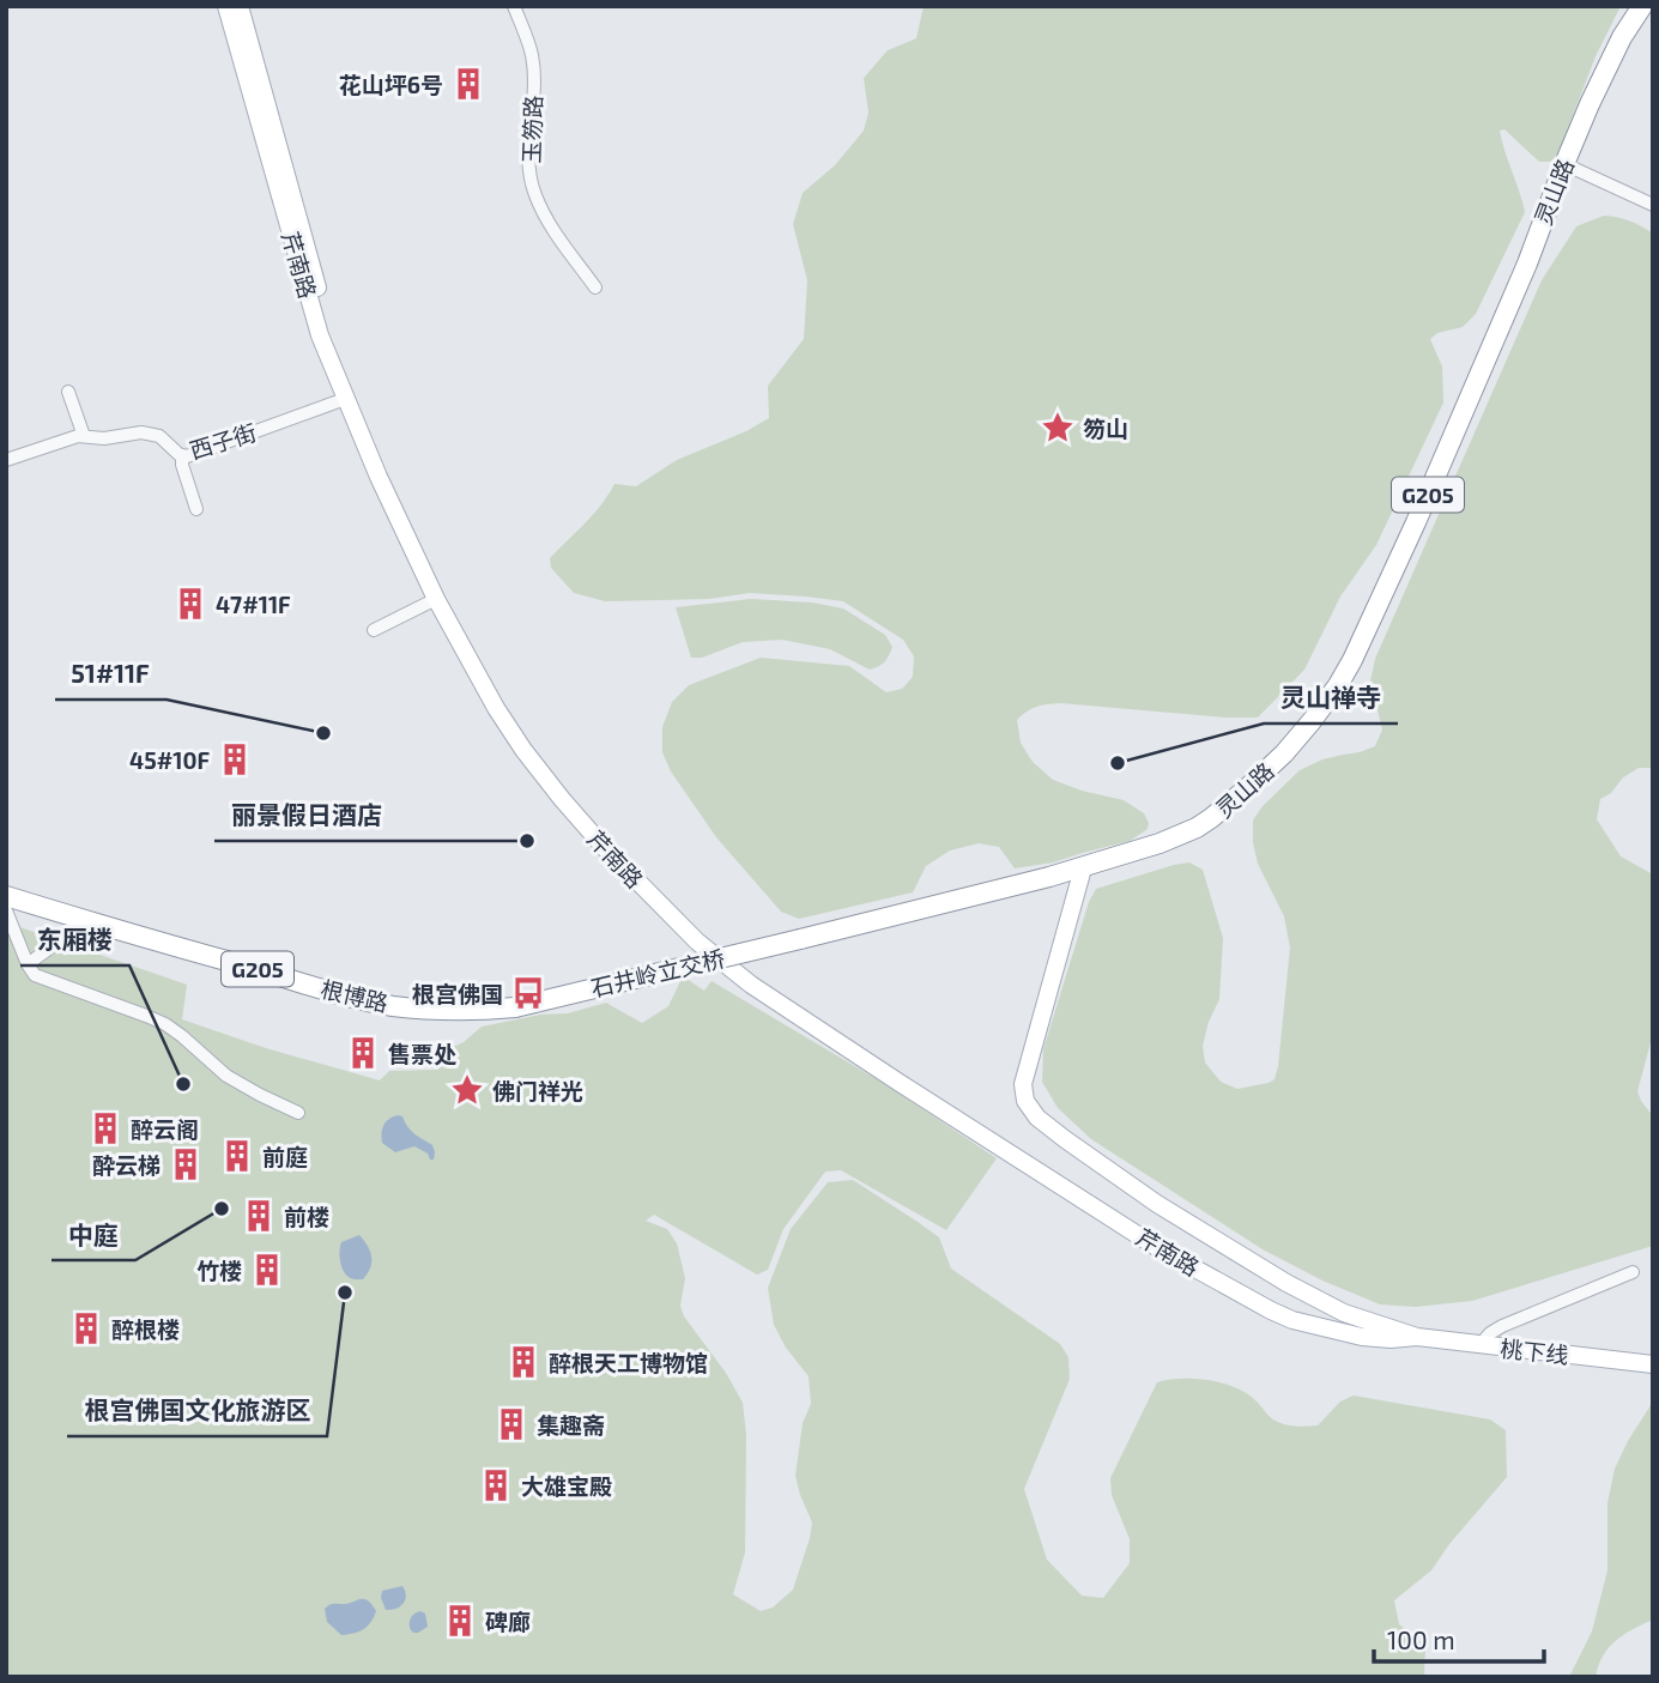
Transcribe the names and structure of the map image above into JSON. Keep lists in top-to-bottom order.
{
  "streets": {
    "highway": [
      "灵山路",
      "G205",
      "石井岭立交桥",
      "根博路"
    ],
    "main road": ["芹南路", "桃下线"],
    "street": ["玉笏路", "西子街"]
  },
  "crossings": [
    ["灵山路", "石井岭立交桥"],
    ["芹南路", "西子街"],
    ["芹南路", "桃下线"],
    ["石井岭立交桥", "根博路"]
  ],
  "places": {
    "building": [
      "花山坪6号",
      "47#11F",
      "45#10F",
      "售票处",
      "醉云阁",
      "前庭",
      "酔云梯",
      "前楼",
      "竹楼",
      "醉根楼",
      "醉根天工博物馆",
      "集趣斋",
      "大雄宝殿",
      "碑廊"
    ],
    "place": ["笏山", "佛门祥光"],
    "other": [
      "51#11F",
      "灵山禅寺",
      "丽景假日酒店",
      "东厢楼",
      "中庭",
      "根宫佛国文化旅游区"
    ],
    "bus stop": ["根宫佛国"]
  },
  "scale_bar": "100 m"
}
